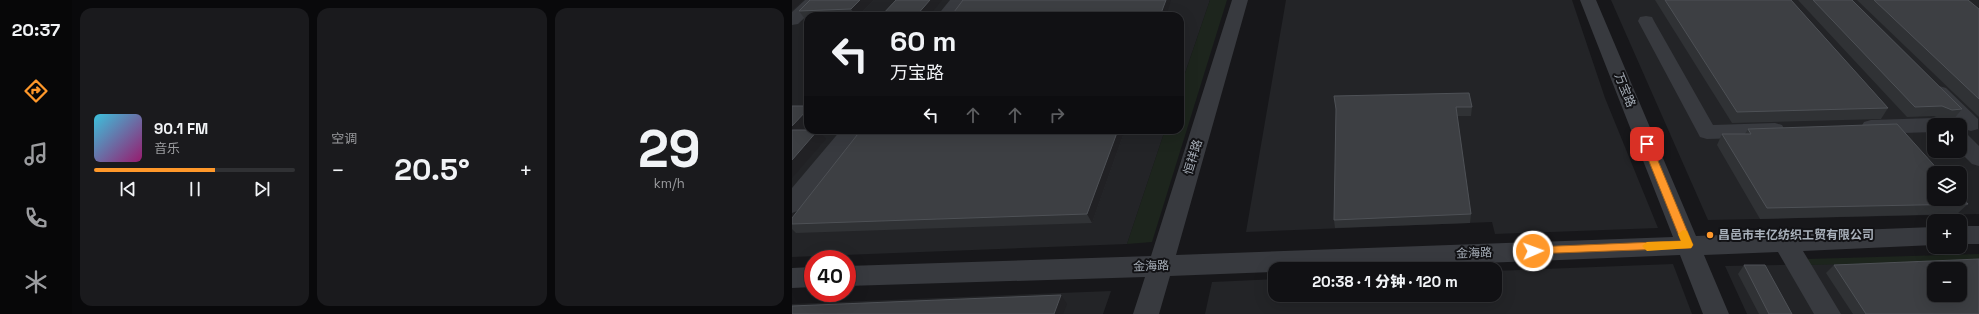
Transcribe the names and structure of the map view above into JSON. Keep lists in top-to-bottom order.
{
  "streets": {
    "street": ["万宝路", "恒祥路", "金海路"]
  },
  "crossings": [
    ["万宝路", "金海路"],
    ["恒祥路", "金海路"]
  ],
  "places": ["昌邑市丰亿纺织工贸有限公司"],
  "page": {
    "tabs": "20:37",
    "tile": [
      "空调",
      ["29", "km/h"]
    ],
    "turn": ["60 m", "万宝路"],
    "song": ["90.1 FM", "音乐"],
    "map_buttons": ["+", "−"],
    "heat": ["−", "20.5°", "+"],
    "limit": "40",
    "trip": "20:38 · 1 分钟 · 120 m"
  }
}
